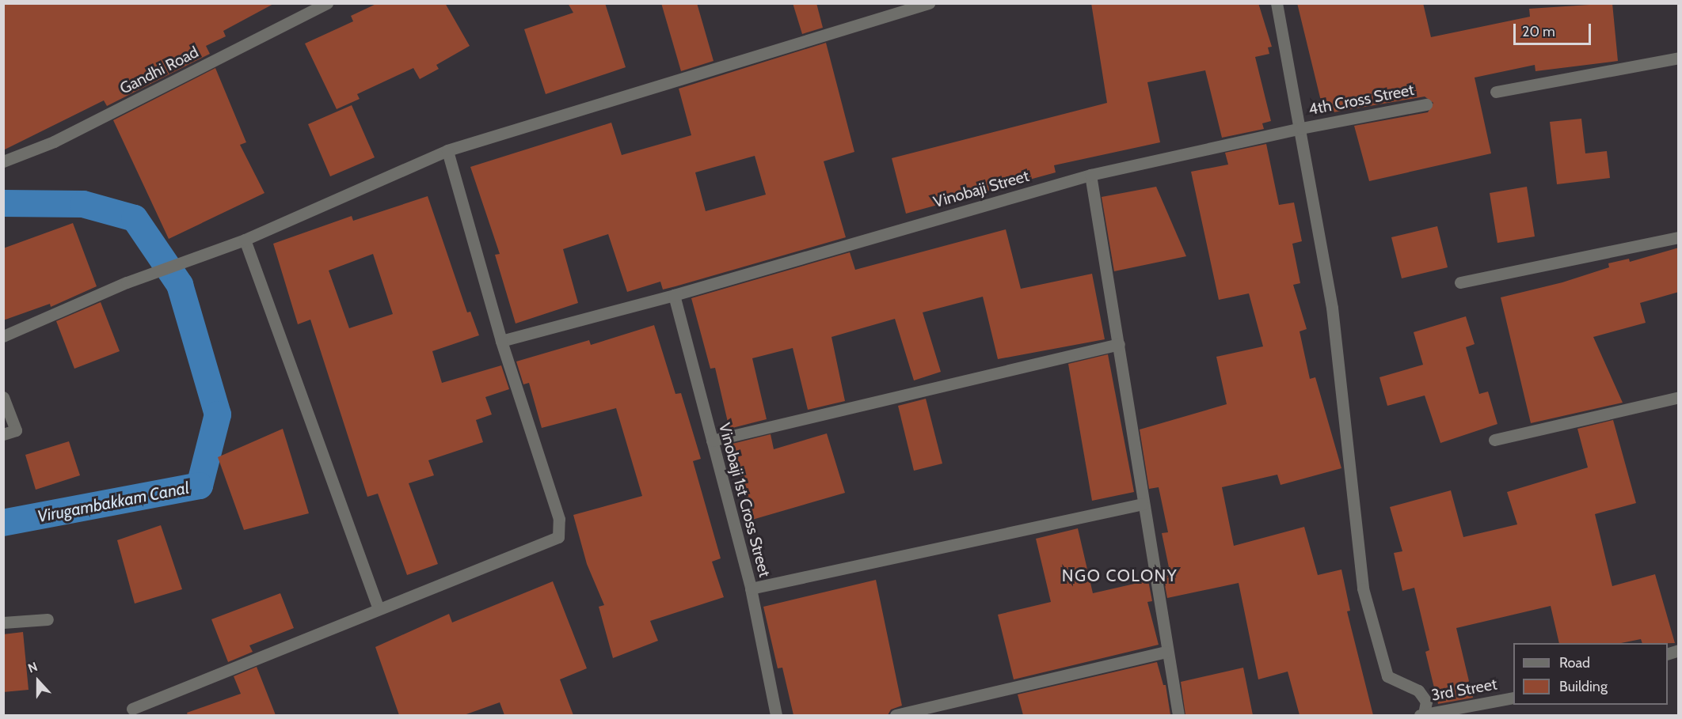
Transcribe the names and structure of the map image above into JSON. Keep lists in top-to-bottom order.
{
  "streets": {
    "street": [
      "Gandhi Road",
      "4th Cross Street",
      "Vinobaji Street",
      "Vinobaji 1st Cross Street",
      "3rd Street"
    ]
  },
  "crossings": [
    ["4th Cross Street", "Vinobaji Street"],
    ["Vinobaji Street", "Vinobaji 1st Cross Street"]
  ],
  "districts": ["NGO COLONY"],
  "water": ["Virugambakkam Canal"],
  "legend": ["Road", "Building"],
  "scale_bar": "20 m",
  "north": "top"
}
